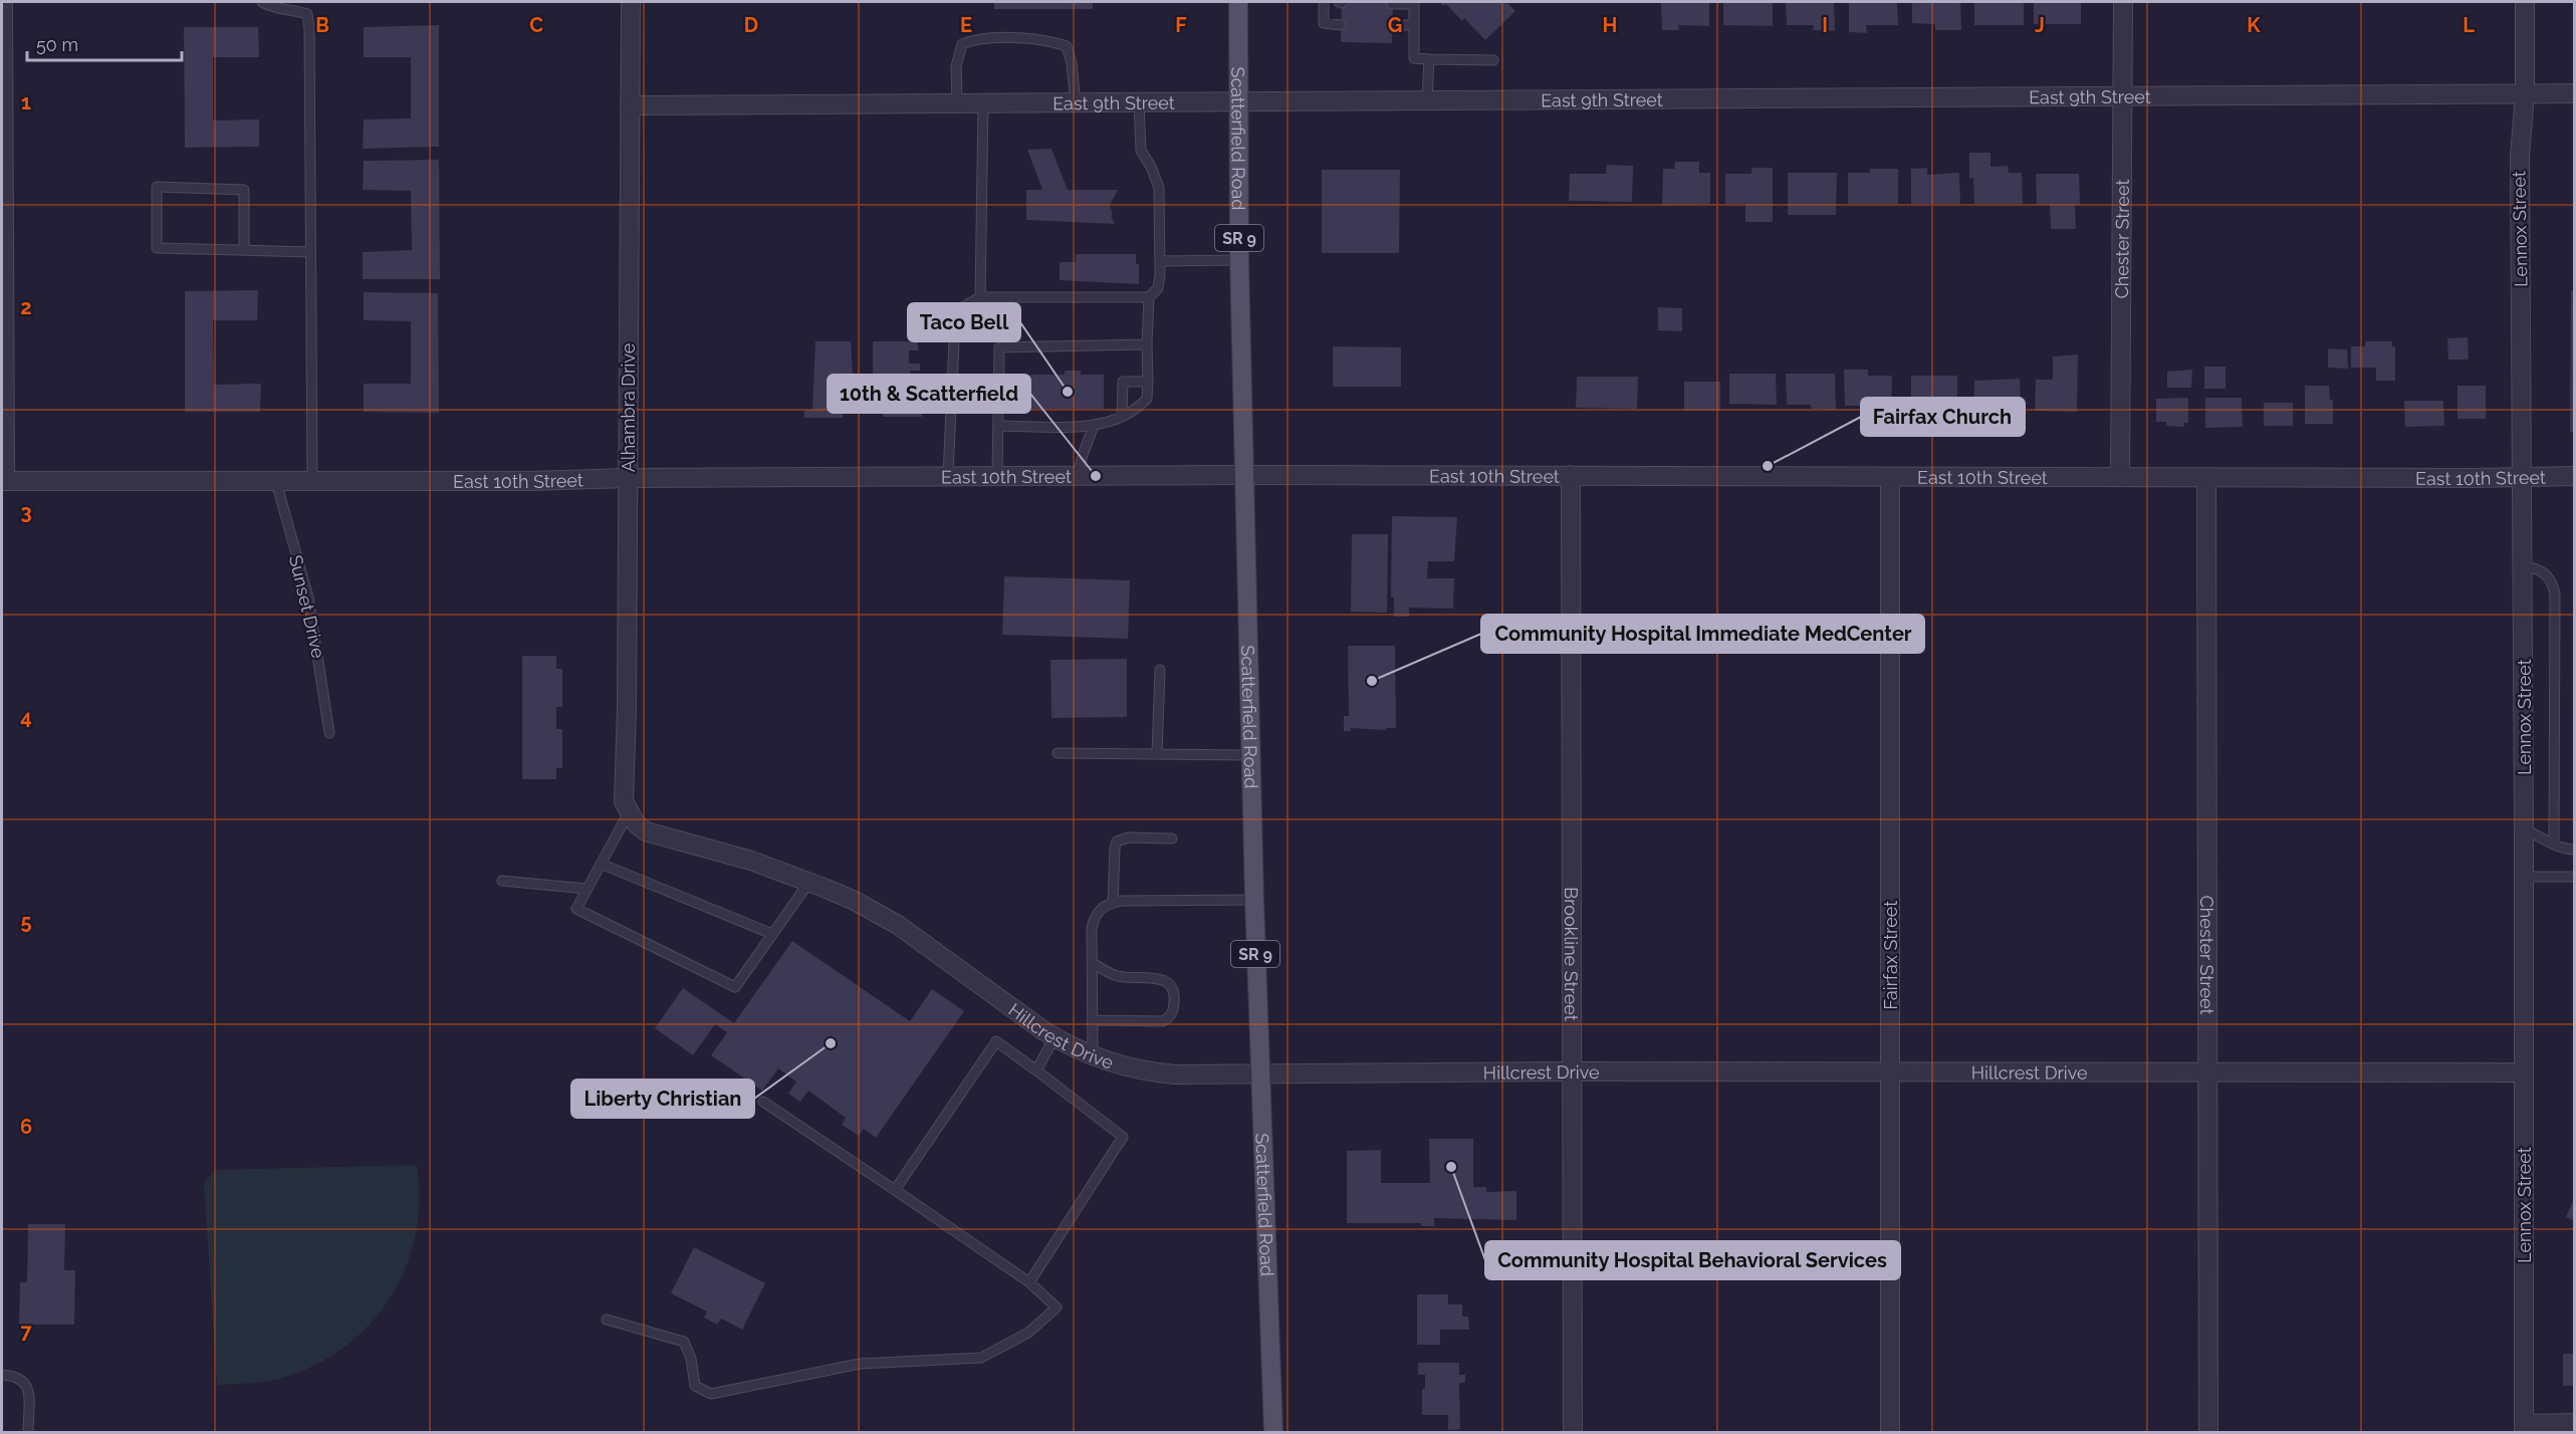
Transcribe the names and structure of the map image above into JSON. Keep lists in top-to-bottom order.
{
  "streets": {
    "main road": ["Scatterfield Road", "SR 9"],
    "street": [
      "East 9th Street",
      "Lennox Street",
      "Chester Street",
      "Alhambra Drive",
      "East 10th Street",
      "Brookline Street",
      "Fairfax Street",
      "Hillcrest Drive"
    ],
    "lane": ["Sunset Drive"]
  },
  "crossings": [
    ["East 9th Street", "Scatterfield Road"],
    ["East 9th Street", "Lennox Street"],
    ["East 9th Street", "Chester Street"],
    ["East 9th Street", "Alhambra Drive"],
    ["Scatterfield Road", "East 10th Street"],
    ["Scatterfield Road", "Hillcrest Drive"],
    ["Lennox Street", "East 10th Street"],
    ["Lennox Street", "Hillcrest Drive"],
    ["Chester Street", "East 10th Street"],
    ["Chester Street", "Hillcrest Drive"],
    ["Alhambra Drive", "East 10th Street"],
    ["Alhambra Drive", "Hillcrest Drive"],
    ["East 10th Street", "Sunset Drive"],
    ["East 10th Street", "Brookline Street"],
    ["East 10th Street", "Fairfax Street"],
    ["Brookline Street", "Hillcrest Drive"],
    ["Fairfax Street", "Hillcrest Drive"]
  ],
  "places": [
    "Taco Bell",
    "Fairfax Church",
    "10th & Scatterfield",
    "Community Hospital Immediate MedCenter",
    "Liberty Christian",
    "Community Hospital Behavioral Services"
  ],
  "scale_bar": "50 m",
  "grid": {
    "columns": [
      "B",
      "C",
      "D",
      "E",
      "F",
      "G",
      "H",
      "I",
      "J",
      "K",
      "L"
    ],
    "rows": [
      "1",
      "2",
      "3",
      "4",
      "5",
      "6",
      "7"
    ]
  }
}
